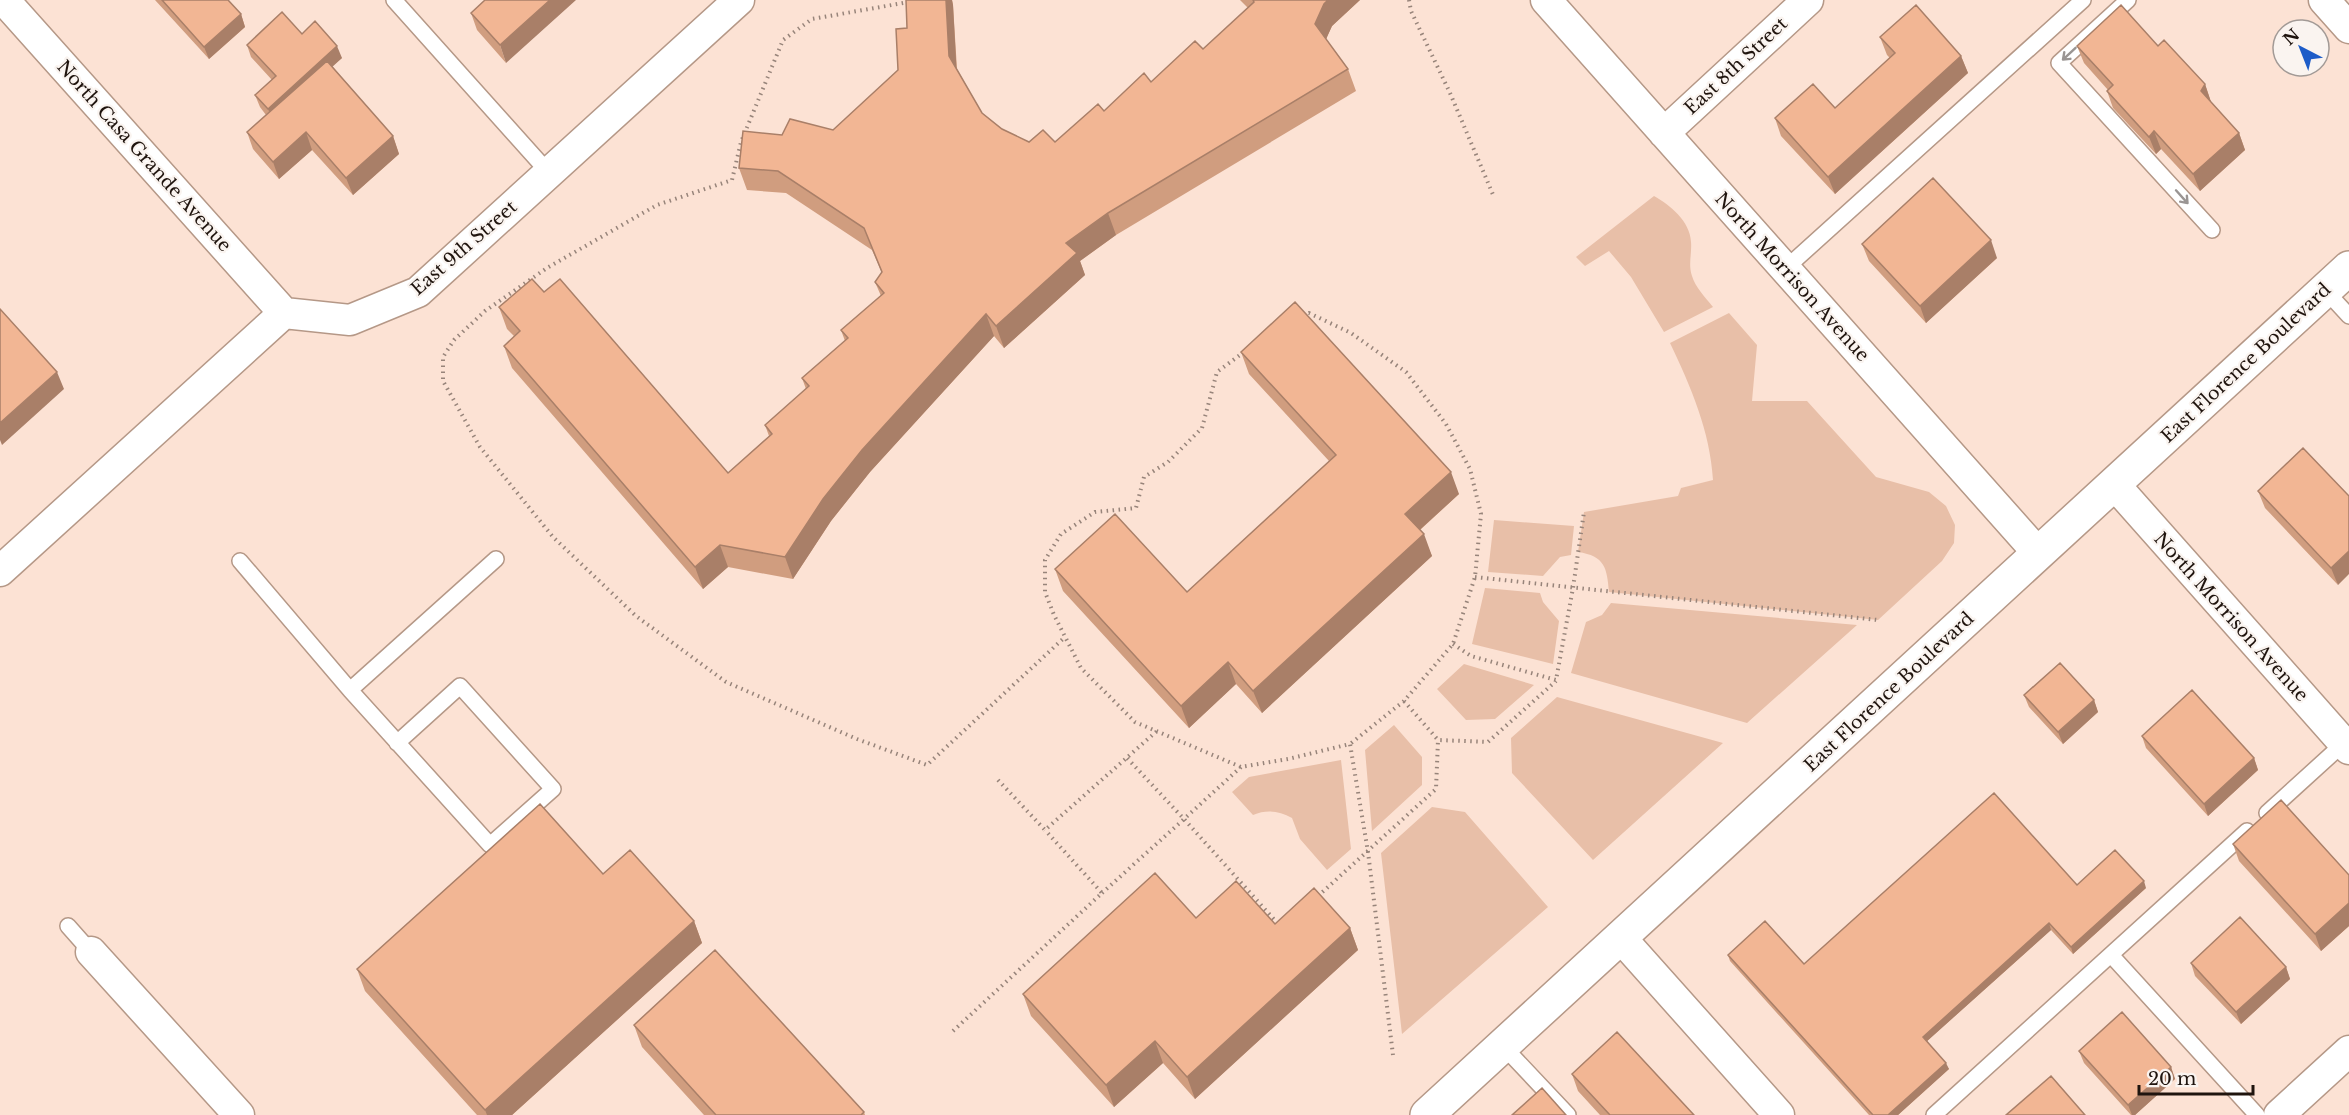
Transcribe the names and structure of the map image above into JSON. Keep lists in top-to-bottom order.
{
  "streets": {
    "main road": ["East Florence Boulevard"],
    "street": [
      "East 8th Street",
      "North Casa Grande Avenue",
      "East 9th Street",
      "North Morrison Avenue"
    ]
  },
  "crossings": [
    ["East 8th Street", "North Morrison Avenue"],
    ["North Casa Grande Avenue", "East 9th Street"],
    ["North Morrison Avenue", "East Florence Boulevard"]
  ],
  "scale_bar": "20 m",
  "north": "top left"
}
